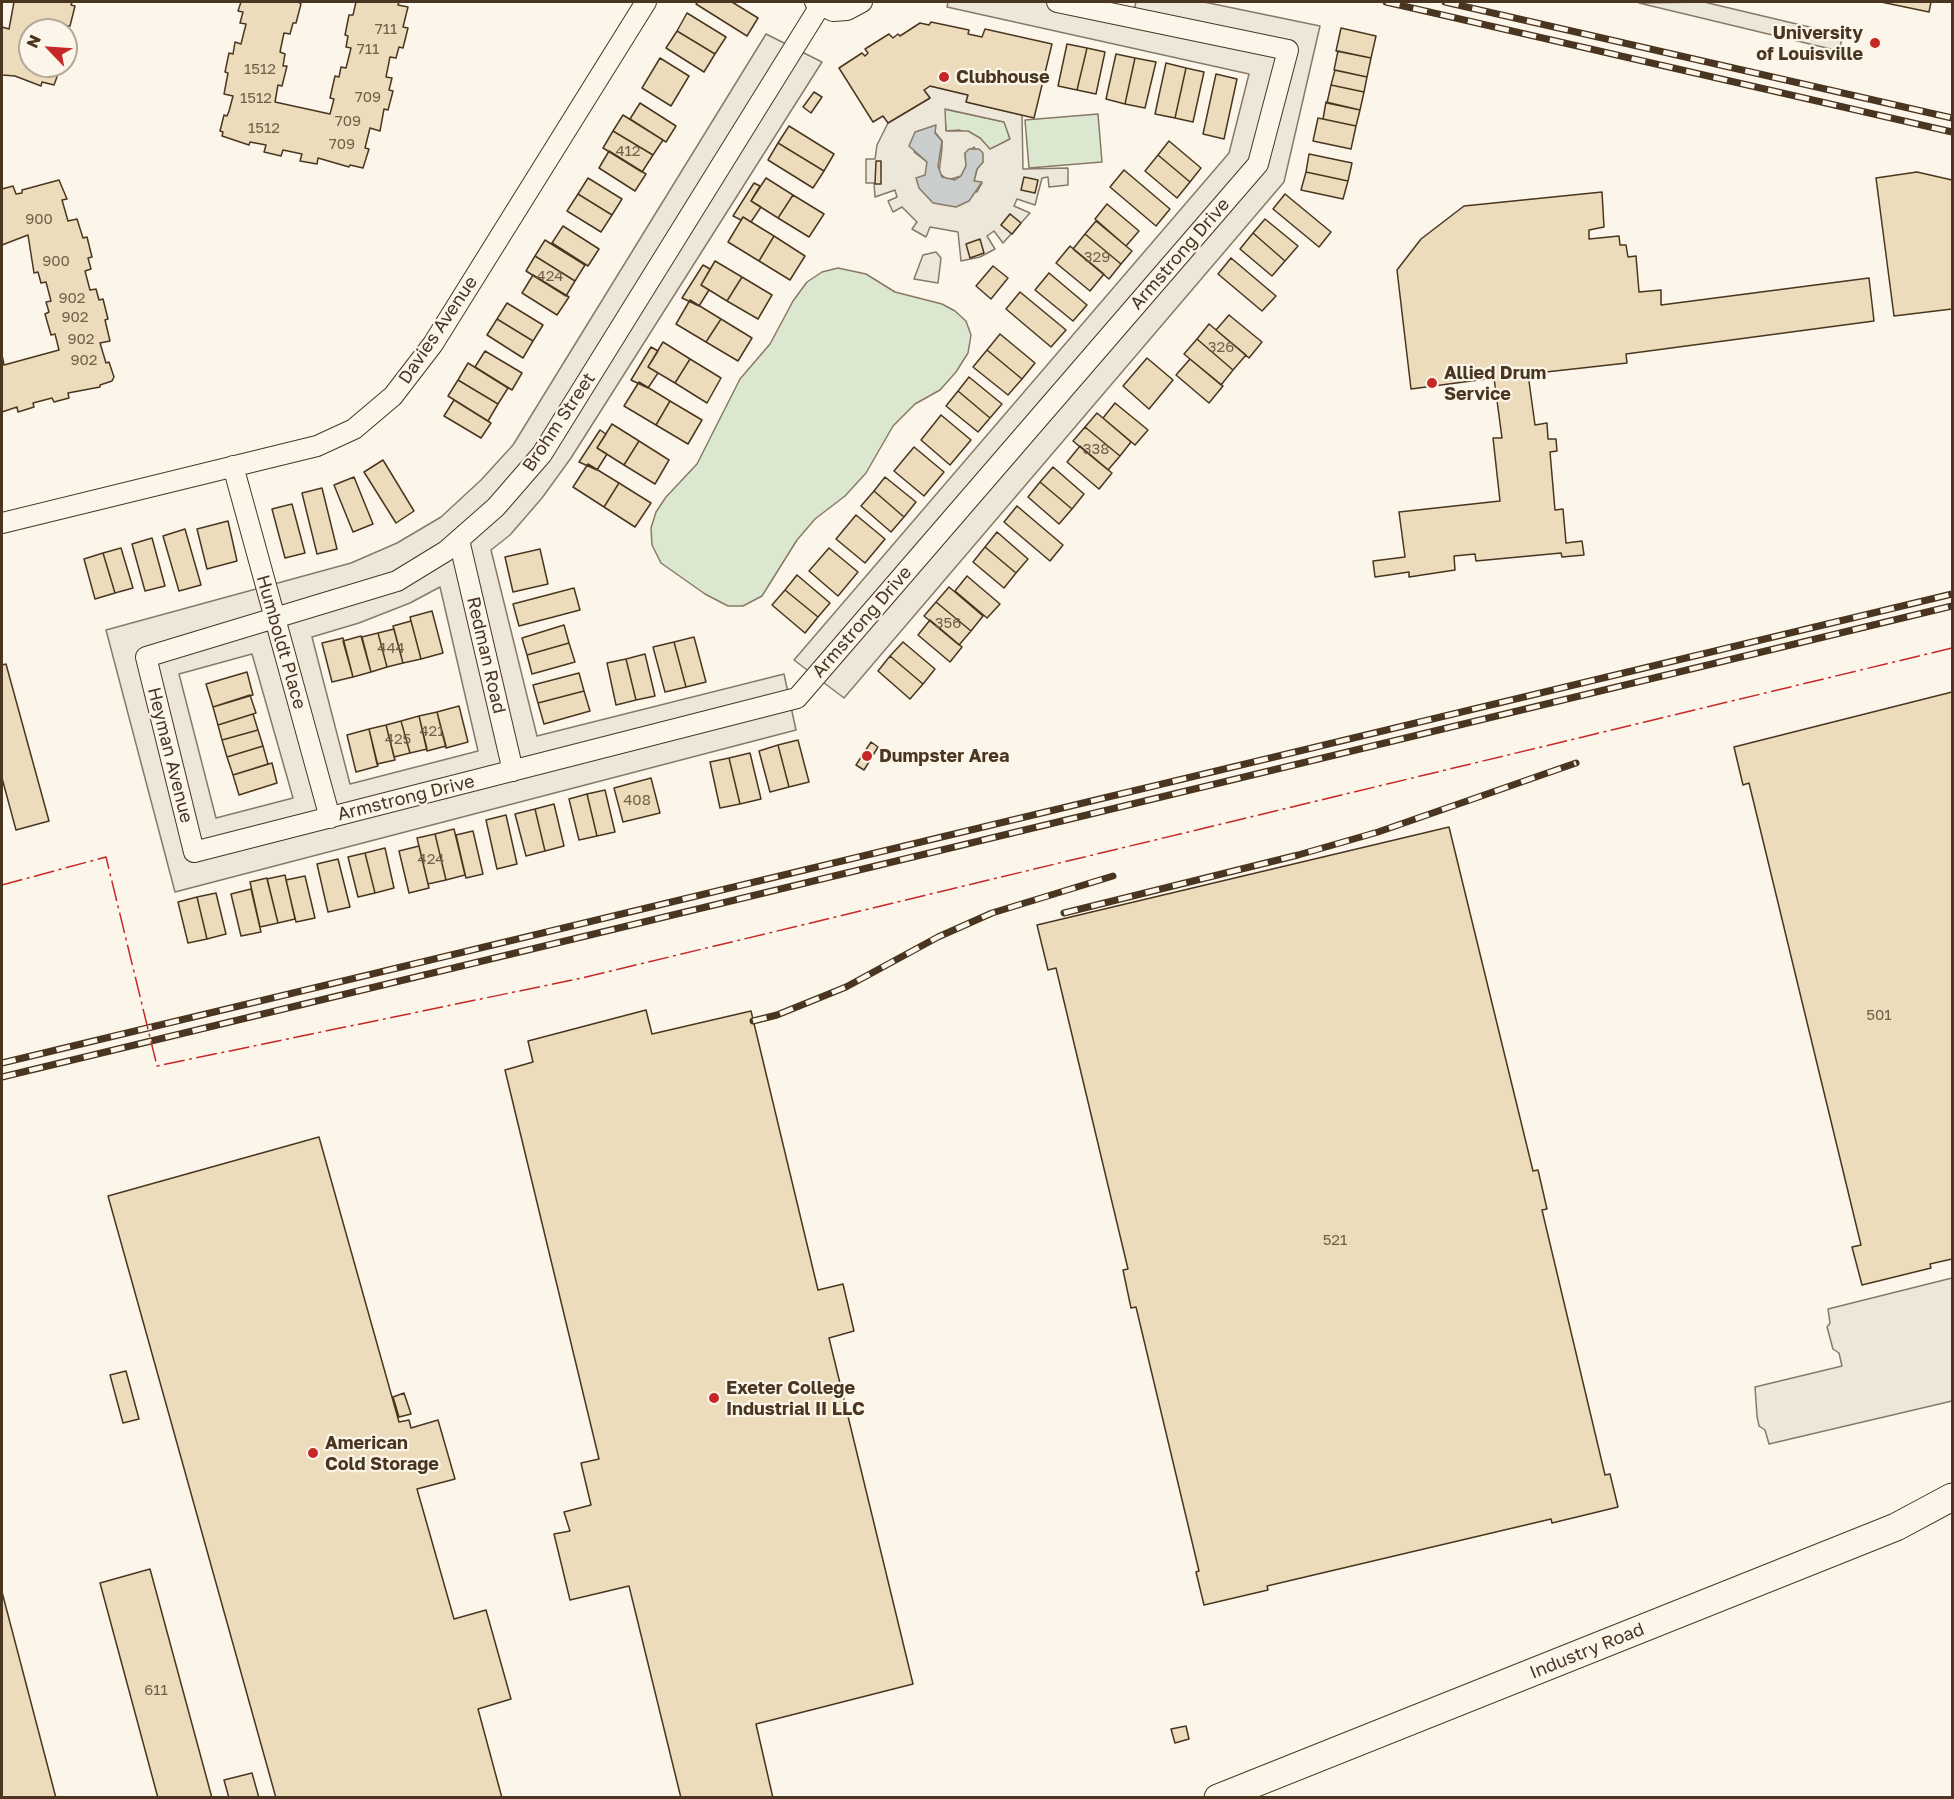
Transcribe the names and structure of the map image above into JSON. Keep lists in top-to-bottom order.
{
  "streets": {
    "main road": ["Industry Road"],
    "street": [
      "Armstrong Drive",
      "Davies Avenue",
      "Brohm Street",
      "Humboldt Place",
      "Redman Road",
      "Heyman Avenue"
    ]
  },
  "crossings": [
    ["Armstrong Drive", "Humboldt Place"],
    ["Armstrong Drive", "Redman Road"],
    ["Armstrong Drive", "Heyman Avenue"],
    ["Davies Avenue", "Humboldt Place"],
    ["Brohm Street", "Humboldt Place"],
    ["Brohm Street", "Redman Road"],
    ["Brohm Street", "Heyman Avenue"]
  ],
  "places": [
    "University of Louisville",
    "Clubhouse",
    "Allied Drum Service",
    "Dumpster Area",
    "Exeter College Industrial II LLC",
    "American Cold Storage"
  ],
  "house_numbers": [
    "711",
    "711",
    "1512",
    "709",
    "1512",
    "709",
    "1512",
    "709",
    "412",
    "900",
    "329",
    "900",
    "424",
    "902",
    "902",
    "902",
    "326",
    "902",
    "338",
    "356",
    "444",
    "421",
    "425",
    "408",
    "424",
    "501",
    "521",
    "611"
  ],
  "north": "top left"
}
